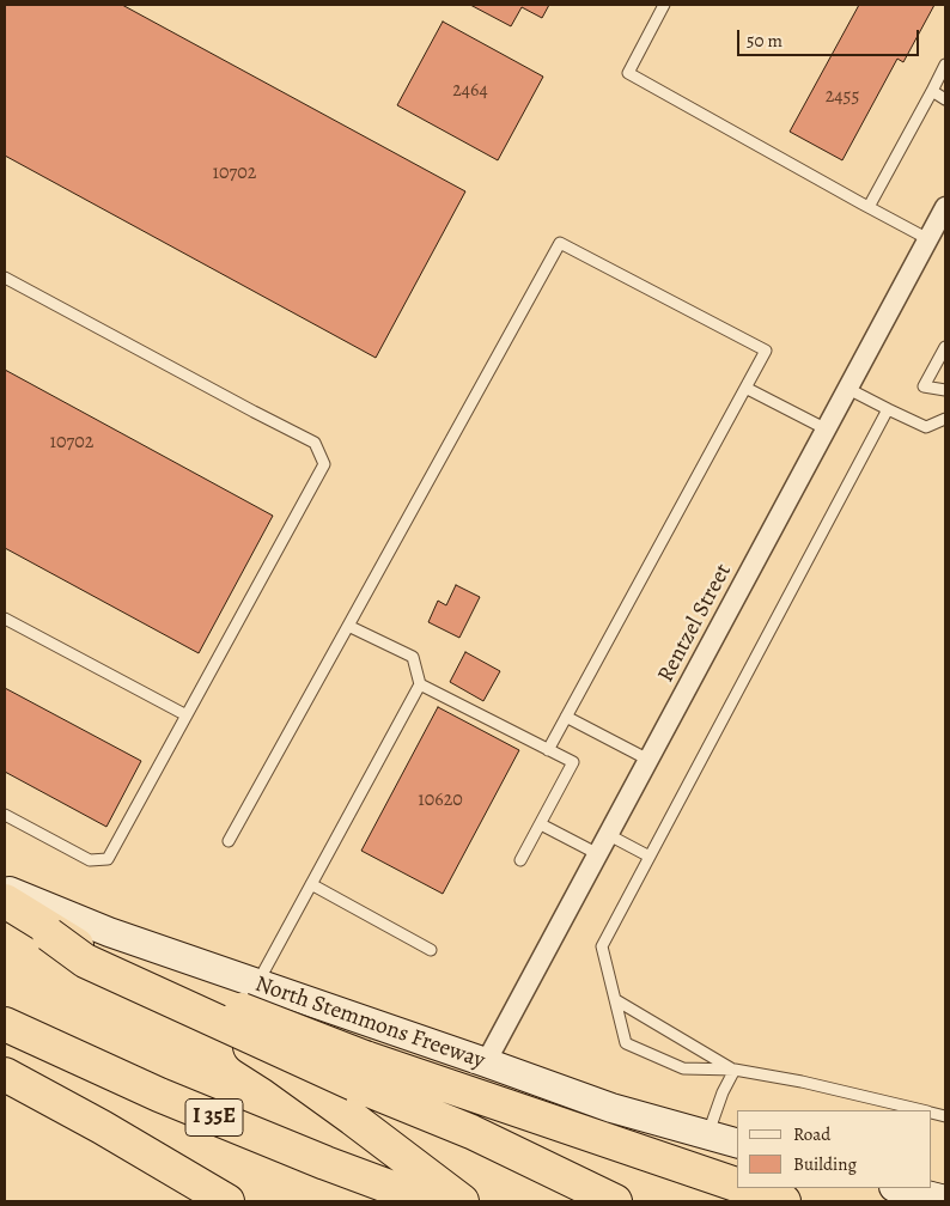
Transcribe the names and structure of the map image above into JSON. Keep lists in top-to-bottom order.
{
  "streets": {
    "highway": ["I 35E"],
    "main road": ["North Stemmons Freeway"],
    "street": ["Rentzel Street"]
  },
  "crossings": [
    ["Rentzel Street", "North Stemmons Freeway"]
  ],
  "house_numbers": [
    "2464",
    "2455",
    "10702",
    "10702",
    "10620"
  ],
  "legend": ["Road", "Building"],
  "scale_bar": "50 m"
}
